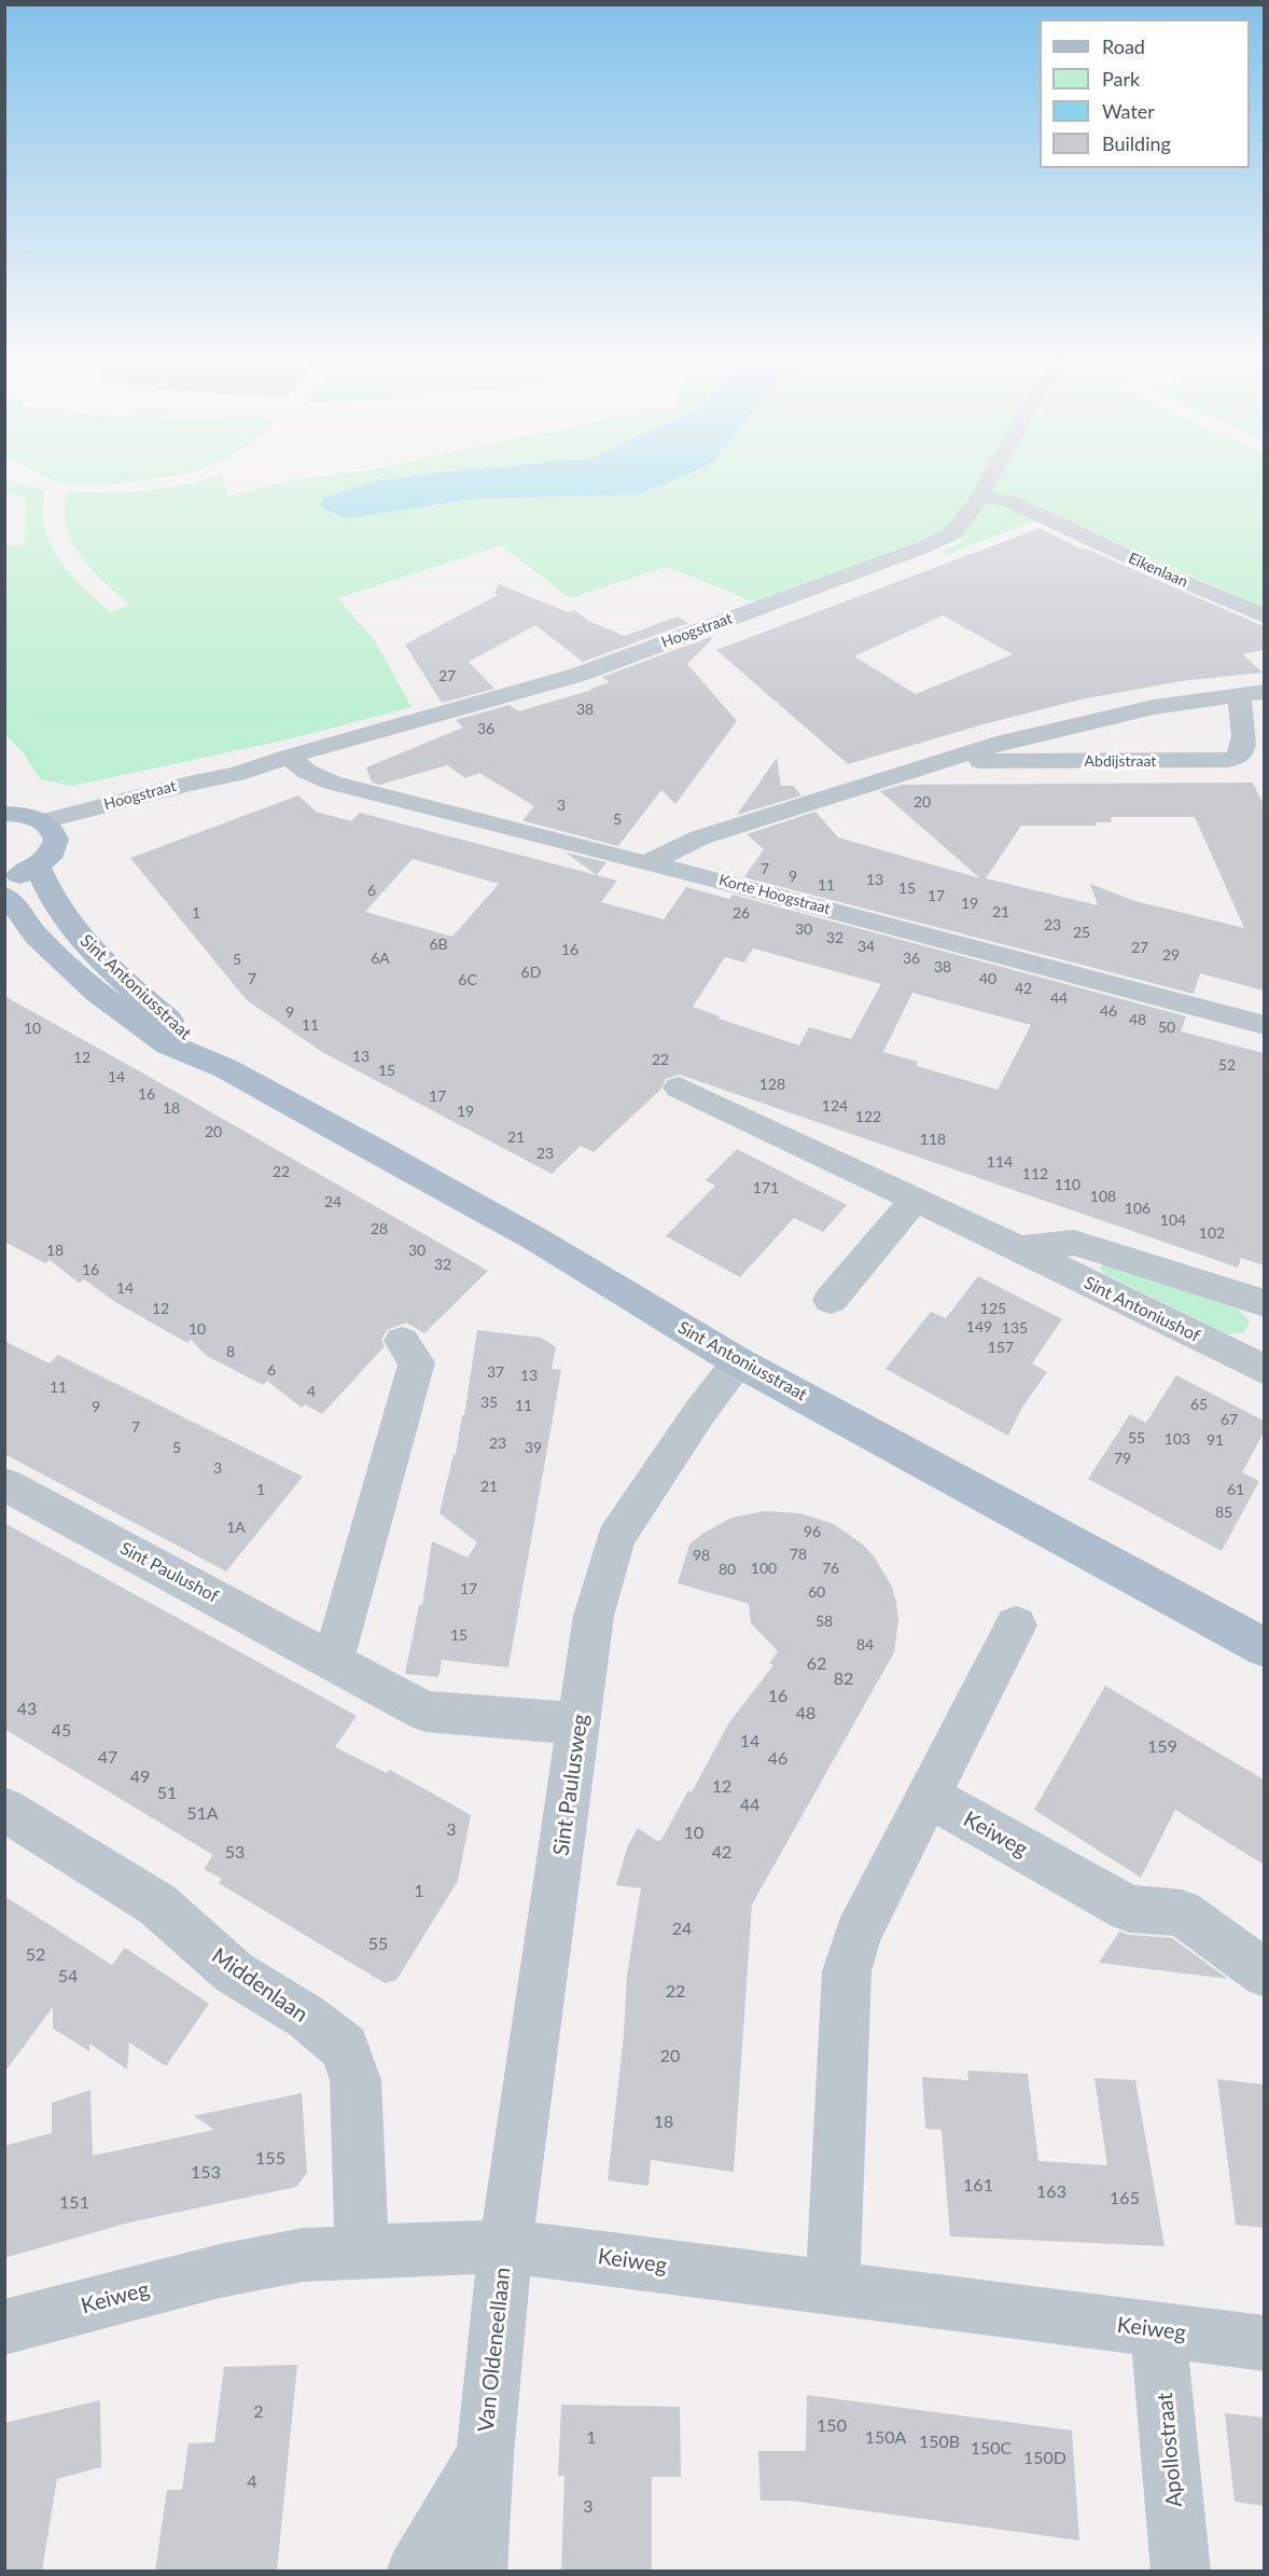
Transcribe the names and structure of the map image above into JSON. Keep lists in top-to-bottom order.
{
  "streets": {
    "main road": ["Sint Antoniusstraat"],
    "street": [
      "Eikenlaan",
      "Hoogstraat",
      "Abdijstraat",
      "Korte Hoogstraat",
      "Sint Antoniushof",
      "Sint Paulushof",
      "Sint Paulusweg",
      "Keiweg",
      "Middenlaan",
      "Van Oldeneellaan",
      "Apollostraat"
    ]
  },
  "crossings": [
    ["Eikenlaan", "Hoogstraat"],
    ["Hoogstraat", "Korte Hoogstraat"],
    ["Abdijstraat", "Korte Hoogstraat"],
    ["Sint Antoniusstraat", "Sint Paulusweg"],
    ["Sint Paulushof", "Sint Paulusweg"],
    ["Sint Paulusweg", "Keiweg"],
    ["Sint Paulusweg", "Van Oldeneellaan"],
    ["Keiweg", "Middenlaan"],
    ["Keiweg", "Van Oldeneellaan"],
    ["Keiweg", "Apollostraat"]
  ],
  "house_numbers": [
    "27",
    "38",
    "36",
    "20",
    "3",
    "5",
    "7",
    "9",
    "13",
    "11",
    "15",
    "6",
    "17",
    "19",
    "21",
    "1",
    "26",
    "23",
    "30",
    "25",
    "32",
    "6B",
    "34",
    "27",
    "16",
    "29",
    "6A",
    "36",
    "5",
    "38",
    "6D",
    "7",
    "40",
    "6C",
    "42",
    "44",
    "46",
    "9",
    "48",
    "11",
    "50",
    "10",
    "13",
    "12",
    "22",
    "52",
    "15",
    "14",
    "128",
    "16",
    "17",
    "124",
    "18",
    "19",
    "122",
    "20",
    "21",
    "118",
    "23",
    "114",
    "22",
    "112",
    "110",
    "171",
    "108",
    "24",
    "106",
    "104",
    "28",
    "102",
    "18",
    "30",
    "32",
    "16",
    "14",
    "12",
    "125",
    "149",
    "135",
    "10",
    "157",
    "8",
    "6",
    "37",
    "13",
    "11",
    "4",
    "35",
    "65",
    "11",
    "9",
    "67",
    "7",
    "55",
    "103",
    "91",
    "23",
    "5",
    "39",
    "79",
    "3",
    "21",
    "1",
    "61",
    "85",
    "1A",
    "96",
    "78",
    "98",
    "100",
    "76",
    "80",
    "17",
    "60",
    "58",
    "15",
    "84",
    "62",
    "82",
    "16",
    "43",
    "48",
    "45",
    "14",
    "159",
    "47",
    "46",
    "49",
    "12",
    "51",
    "44",
    "51A",
    "3",
    "10",
    "53",
    "42",
    "1",
    "24",
    "55",
    "52",
    "54",
    "22",
    "20",
    "18",
    "155",
    "153",
    "161",
    "163",
    "165",
    "151",
    "2",
    "150",
    "1",
    "150A",
    "150B",
    "150C",
    "150D",
    "4",
    "3"
  ],
  "legend": [
    "Road",
    "Park",
    "Water",
    "Building"
  ]
}
